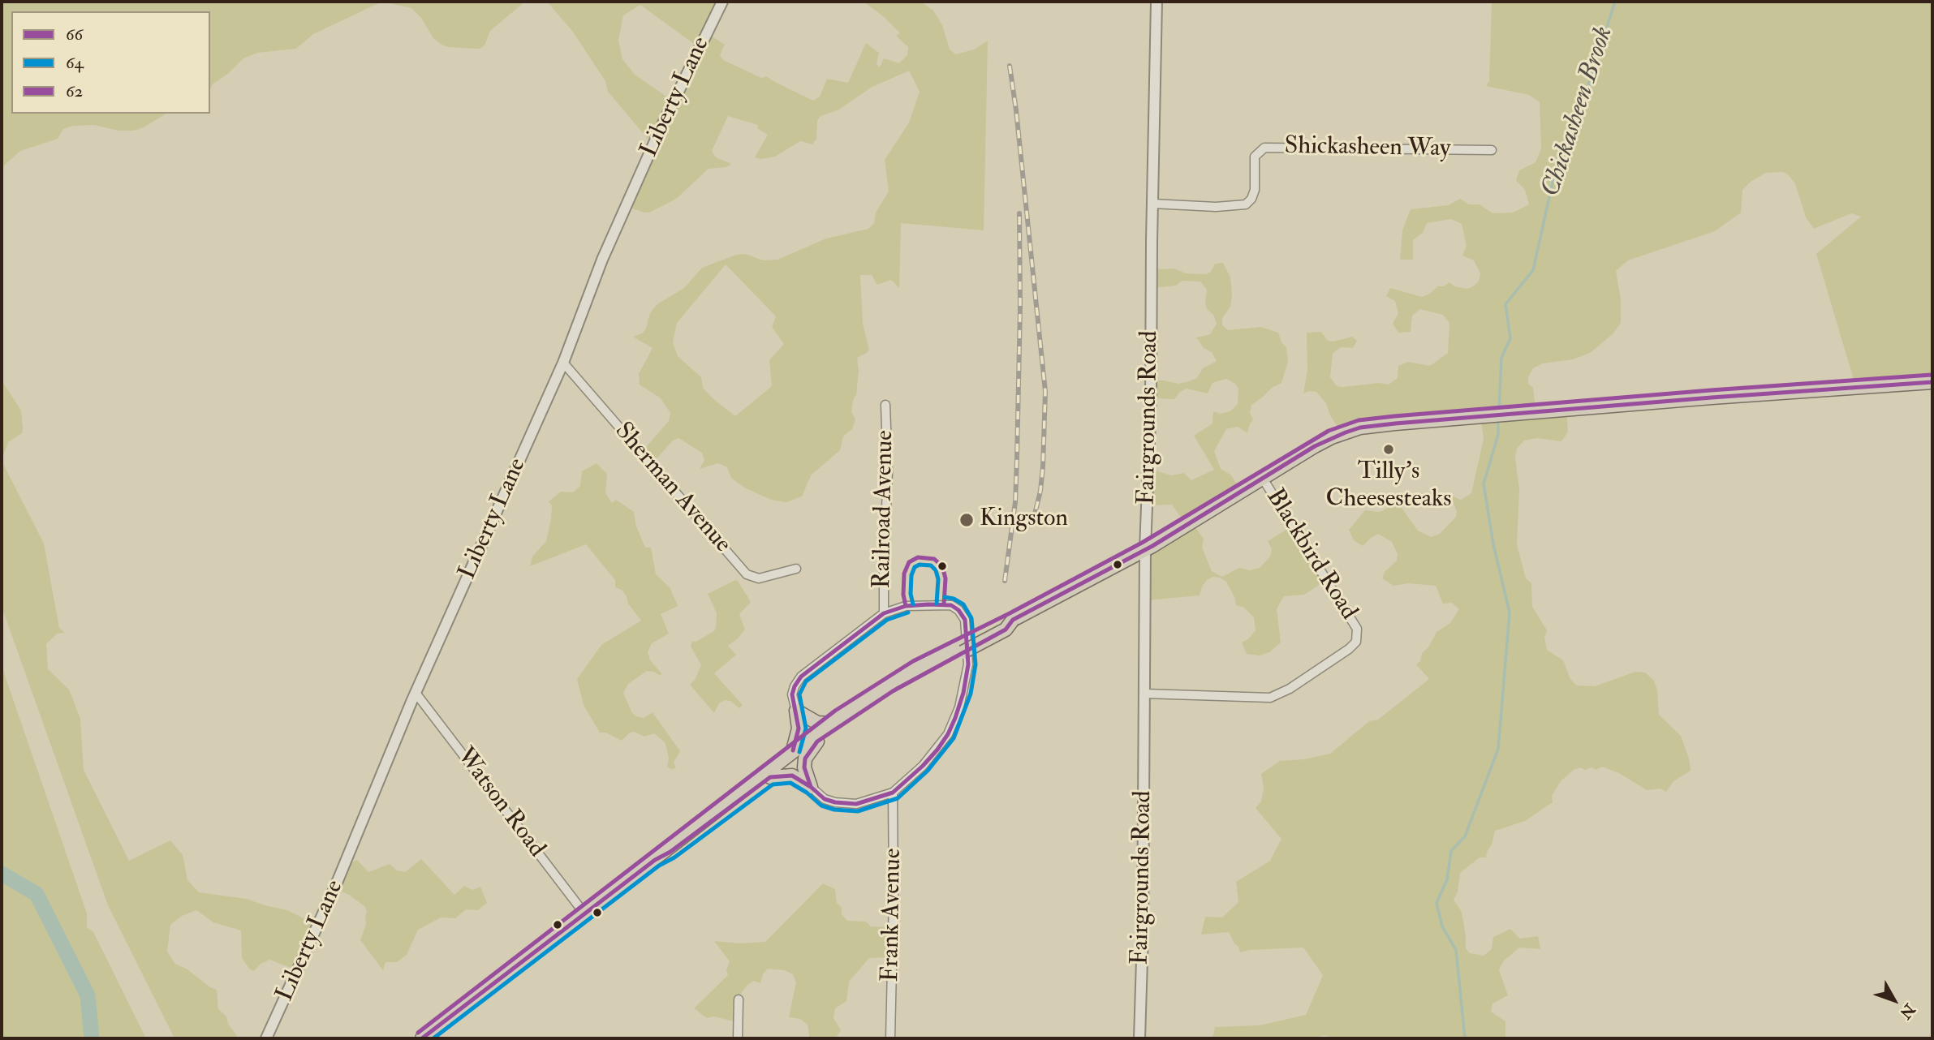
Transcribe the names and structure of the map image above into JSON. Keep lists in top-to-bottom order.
{
  "streets": {
    "street": [
      "Liberty Lane",
      "Shickasheen Way",
      "Fairgrounds Road",
      "Sherman Avenue",
      "Railroad Avenue",
      "Blackbird Road",
      "Watson Road",
      "Frank Avenue"
    ]
  },
  "crossings": [
    ["Liberty Lane", "Sherman Avenue"],
    ["Liberty Lane", "Watson Road"],
    ["Shickasheen Way", "Fairgrounds Road"],
    ["Fairgrounds Road", "Blackbird Road"]
  ],
  "water": ["Chickasheen Brook"],
  "places": ["Tilly's Cheesesteaks", "Kingston"],
  "lines": ["transit line 62", "transit line 66", "transit line 64"],
  "legend": ["66", "64", "62"],
  "north": "bottom right"
}
